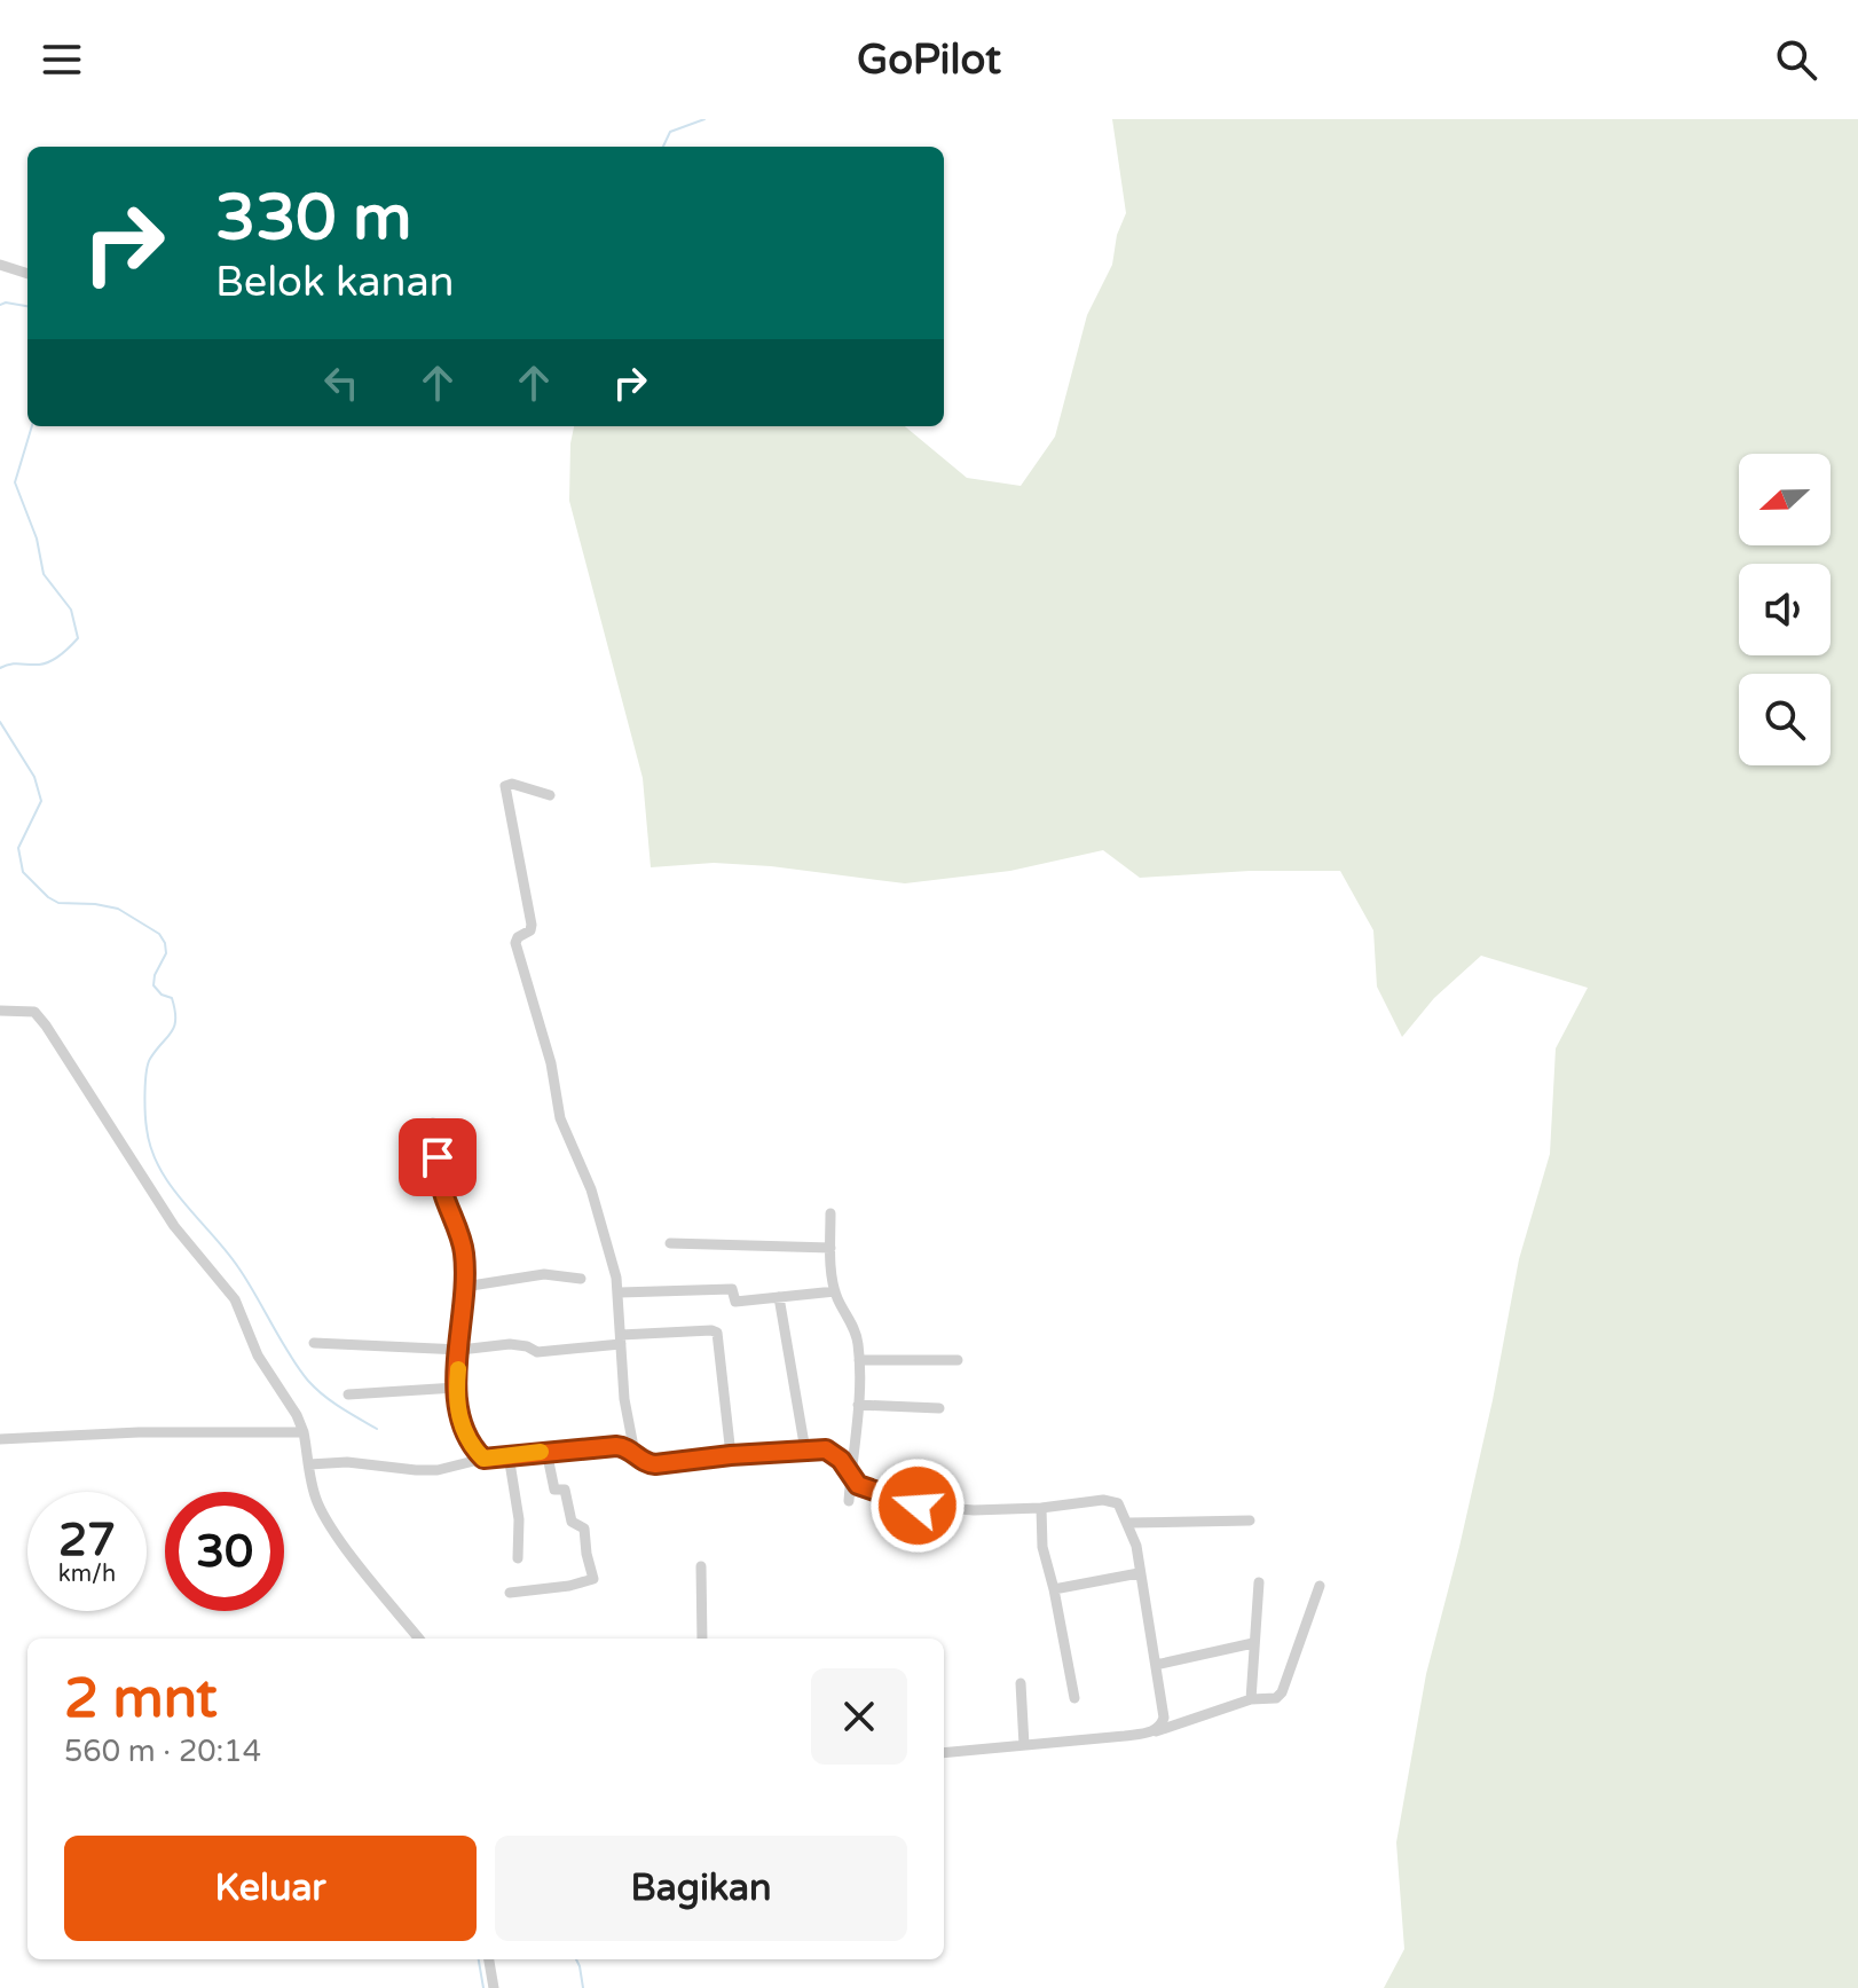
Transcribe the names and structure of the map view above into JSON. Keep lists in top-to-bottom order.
{
  "north": "left",
  "page": {
    "header": "GoPilot",
    "turn": ["330 m", "Belok kanan"],
    "speed": "27 km/h",
    "limit": "30",
    "heading": ["2 mnt", "560 m · 20:14"],
    "buttons": ["Keluar", "Bagikan"]
  }
}
